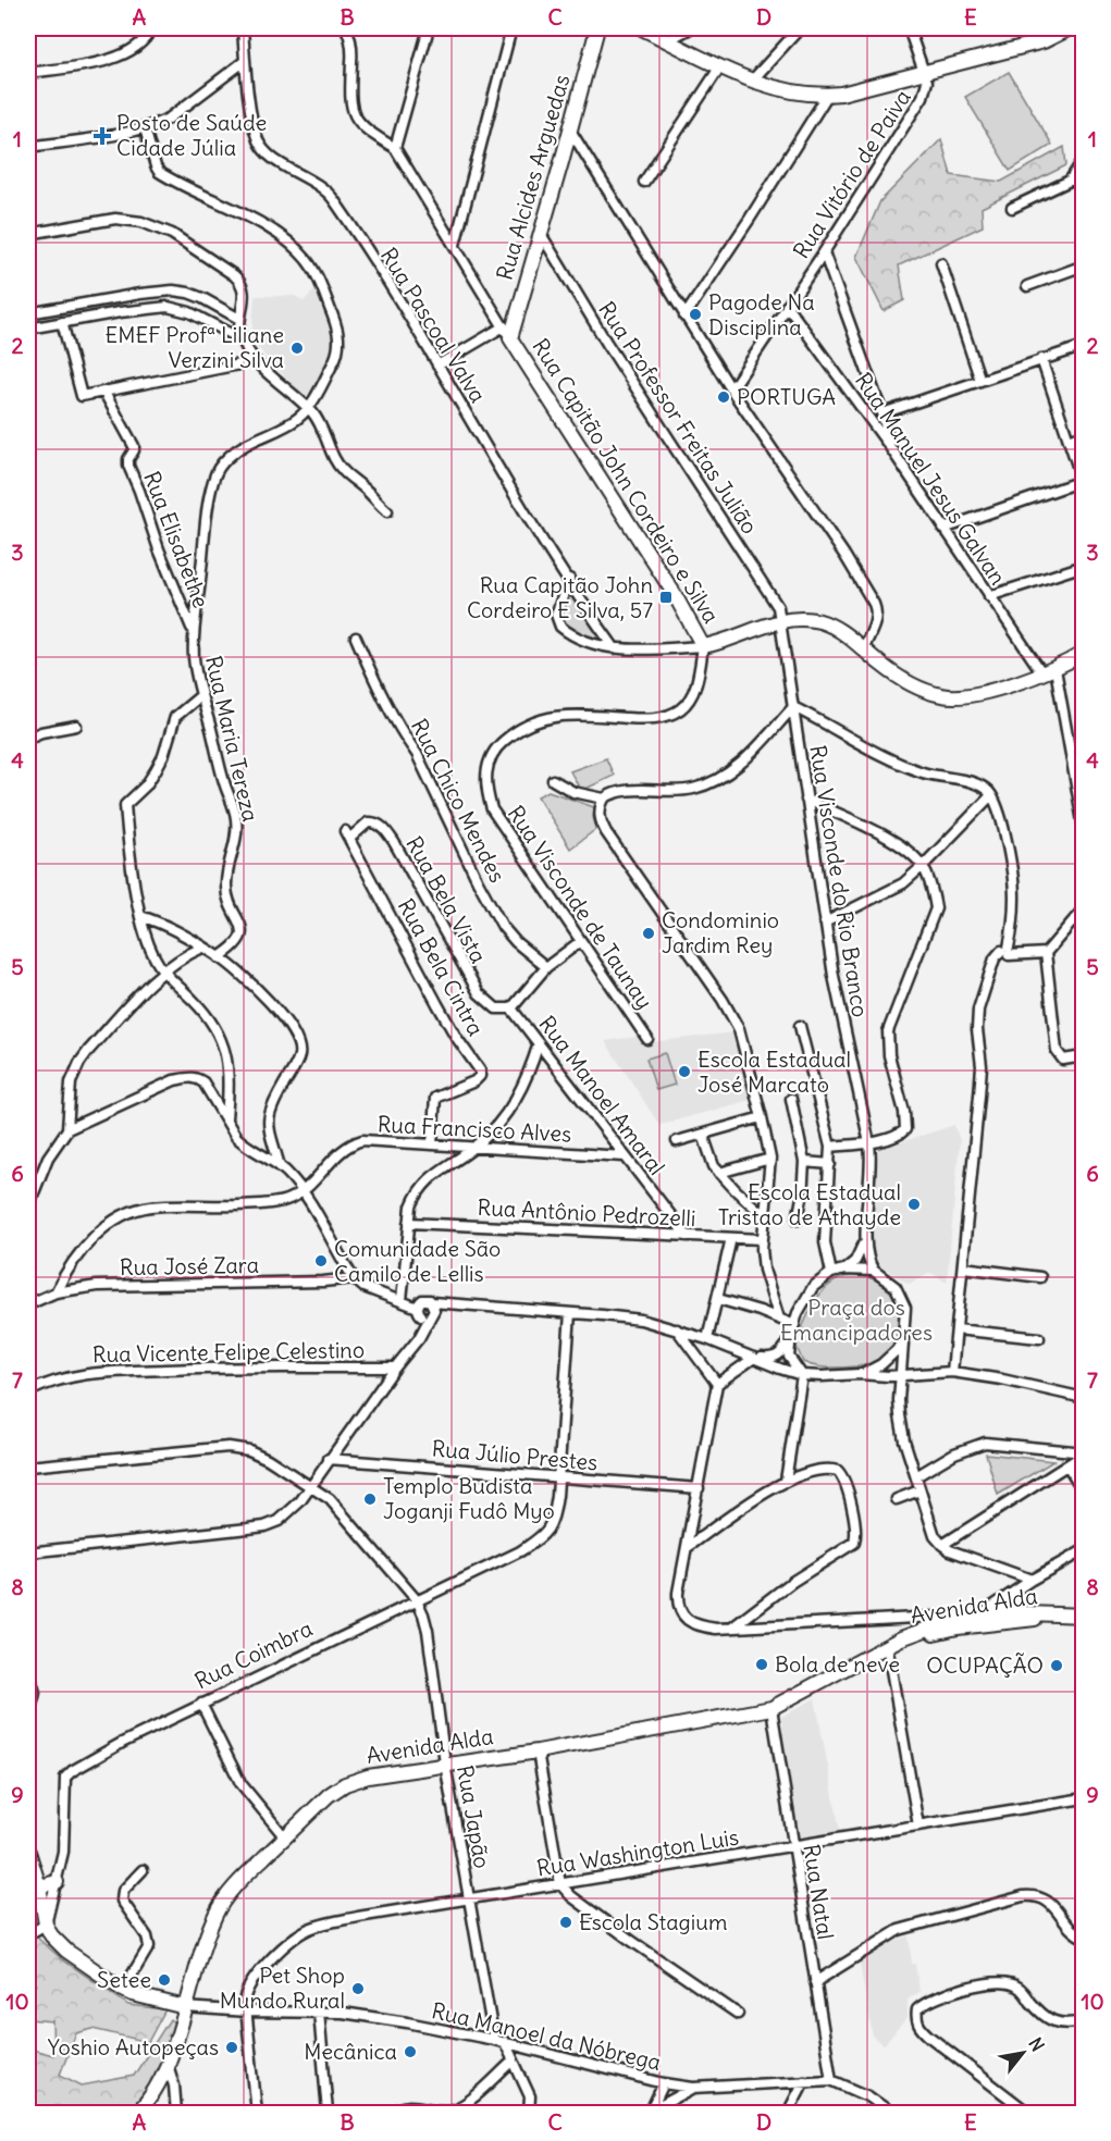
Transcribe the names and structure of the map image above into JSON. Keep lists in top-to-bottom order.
{
  "streets": {
    "main road": ["Rua Alcides Arguedas", "Rua Capitão John Cordeiro e Silva", "Avenida Alda"],
    "street": [
      "Rua Vitório de Paiva",
      "Rua Pascoal Valva",
      "Rua Professor Freitas Julião",
      "Rua Manuel Jesus Galvan",
      "Rua Elisabethe",
      "Rua Maria Tereza",
      "Rua Chico Mendes",
      "Rua Visconde do Rio Branco",
      "Rua Bela Vista",
      "Rua Visconde de Taunay",
      "Rua Bela Cintra",
      "Rua Manoel Amaral",
      "Rua Francisco Alves",
      "Rua Antônio Pedrozelli",
      "Rua José Zara",
      "Rua Vicente Felipe Celestino",
      "Rua Júlio Prestes",
      "Rua Coimbra",
      "Rua Japão",
      "Rua Washington Luis",
      "Rua Natal",
      "Rua Manoel da Nóbrega"
    ]
  },
  "crossings": [
    ["Rua Vitório de Paiva", "Rua Manuel Jesus Galvan"],
    ["Rua Alcides Arguedas", "Rua Professor Freitas Julião"],
    ["Rua Alcides Arguedas", "Rua Capitão John Cordeiro e Silva"],
    ["Rua Professor Freitas Julião", "Rua Visconde do Rio Branco"],
    ["Rua Capitão John Cordeiro e Silva", "Rua Visconde de Taunay"],
    ["Rua Elisabethe", "Rua Maria Tereza"],
    ["Rua Bela Vista", "Rua Bela Cintra"],
    ["Rua Bela Vista", "Rua Manoel Amaral"],
    ["Rua Bela Cintra", "Rua Francisco Alves"],
    ["Rua Manoel Amaral", "Rua Francisco Alves"],
    ["Rua Manoel Amaral", "Rua Antônio Pedrozelli"],
    ["Rua Júlio Prestes", "Rua Coimbra"],
    ["Avenida Alda", "Rua Japão"],
    ["Avenida Alda", "Rua Natal"],
    ["Avenida Alda", "Rua Manoel da Nóbrega"],
    ["Rua Coimbra", "Rua Japão"],
    ["Rua Japão", "Rua Washington Luis"],
    ["Rua Japão", "Rua Manoel da Nóbrega"],
    ["Rua Washington Luis", "Rua Natal"],
    ["Rua Washington Luis", "Rua Manoel da Nóbrega"],
    ["Rua Natal", "Rua Manoel da Nóbrega"]
  ],
  "parks": ["Praça dos Emancipadores"],
  "places": {
    "health": ["Posto de Saúde Cidade Júlia"],
    "other": [
      "Pagode Na Disciplina",
      "EMEF Profª Liliane Verzini Silva",
      "PORTUGA",
      "Condominio Jardim Rey",
      "Escola Estadual José Marcato",
      "Escola Estadual Tristao de Athayde",
      "Comunidade São Camilo de Lellis",
      "Templo Budista Joganji Fudô Myo",
      "Bola de neve",
      "OCUPAÇÃO",
      "Escola Stagium",
      "Setee",
      "Pet Shop Mundo Rural",
      "Yoshio Autopeças",
      "Mecânica"
    ],
    "transit": ["Rua Capitão John Cordeiro E Silva, 57"]
  },
  "north": "top right",
  "grid": {
    "columns": [
      "A",
      "B",
      "C",
      "D",
      "E"
    ],
    "rows": [
      "1",
      "2",
      "3",
      "4",
      "5",
      "6",
      "7",
      "8",
      "9",
      "10"
    ]
  }
}
